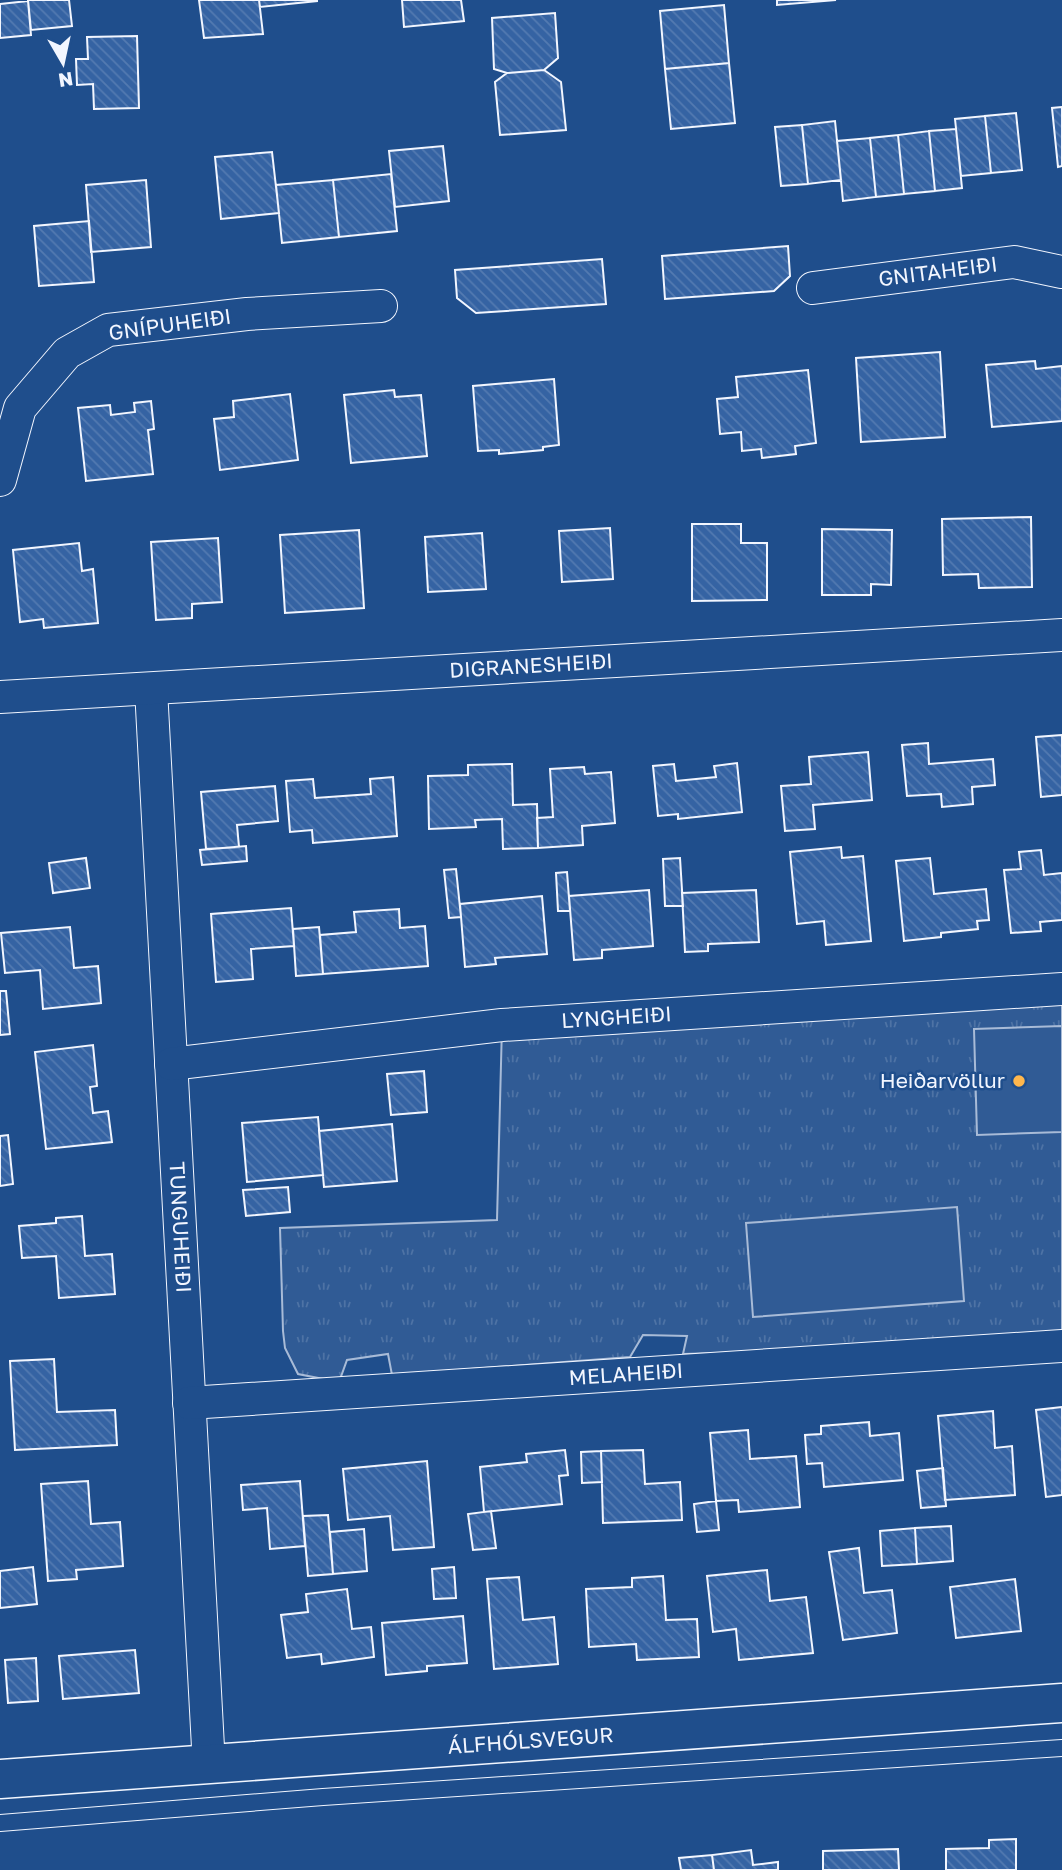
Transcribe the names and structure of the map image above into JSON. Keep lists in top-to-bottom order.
{
  "streets": {
    "street": [
      "GNITAHEIÐI",
      "GNÍPUHEIÐI",
      "DIGRANESHEIÐI",
      "LYNGHEIÐI",
      "TUNGUHEIÐI",
      "MELAHEIÐI",
      "ÁLFHÓLSVEGUR"
    ]
  },
  "crossings": [
    ["DIGRANESHEIÐI", "TUNGUHEIÐI"],
    ["LYNGHEIÐI", "TUNGUHEIÐI"],
    ["TUNGUHEIÐI", "MELAHEIÐI"],
    ["TUNGUHEIÐI", "ÁLFHÓLSVEGUR"]
  ],
  "places": ["Heiðarvöllur"],
  "north": "bottom"
}
